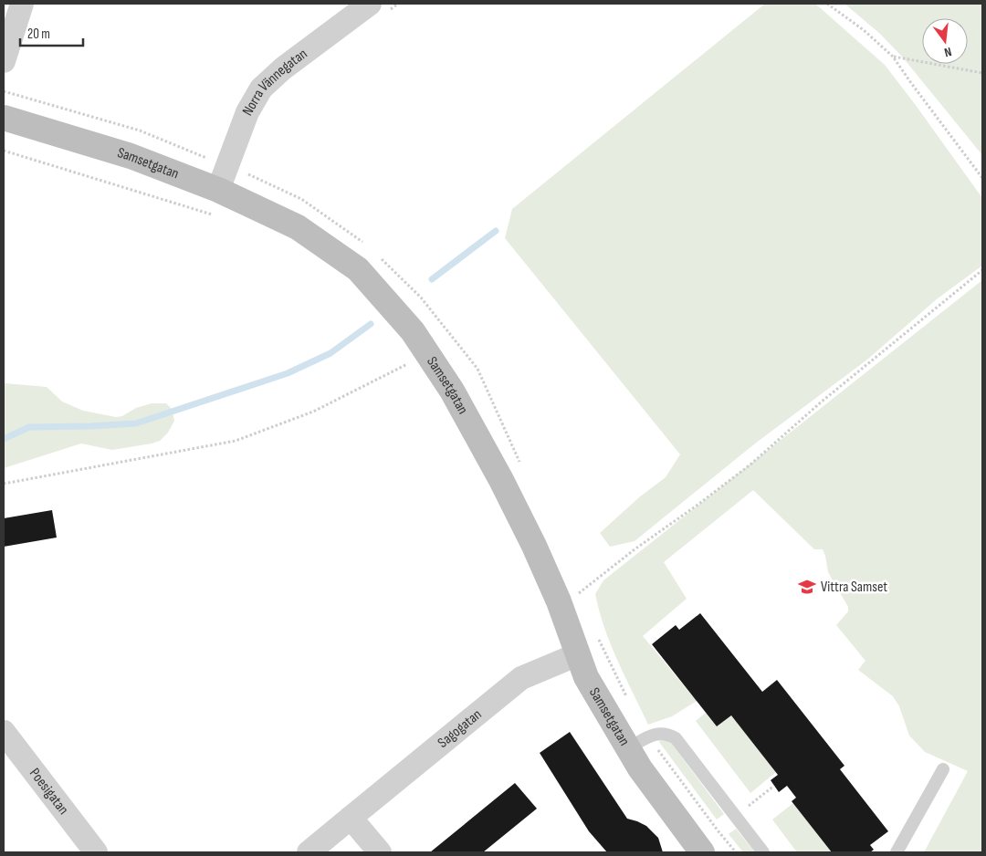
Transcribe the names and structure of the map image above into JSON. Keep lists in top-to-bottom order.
{
  "streets": {
    "street": [
      "Norra Vännegatan",
      "Samsetgatan",
      "Sagogatan",
      "Poesigatan"
    ]
  },
  "crossings": [
    ["Norra Vännegatan", "Samsetgatan"],
    ["Samsetgatan", "Sagogatan"]
  ],
  "places": {
    "school or university": ["Vittra Samset"]
  },
  "scale_bar": "20 m",
  "north": "bottom"
}
